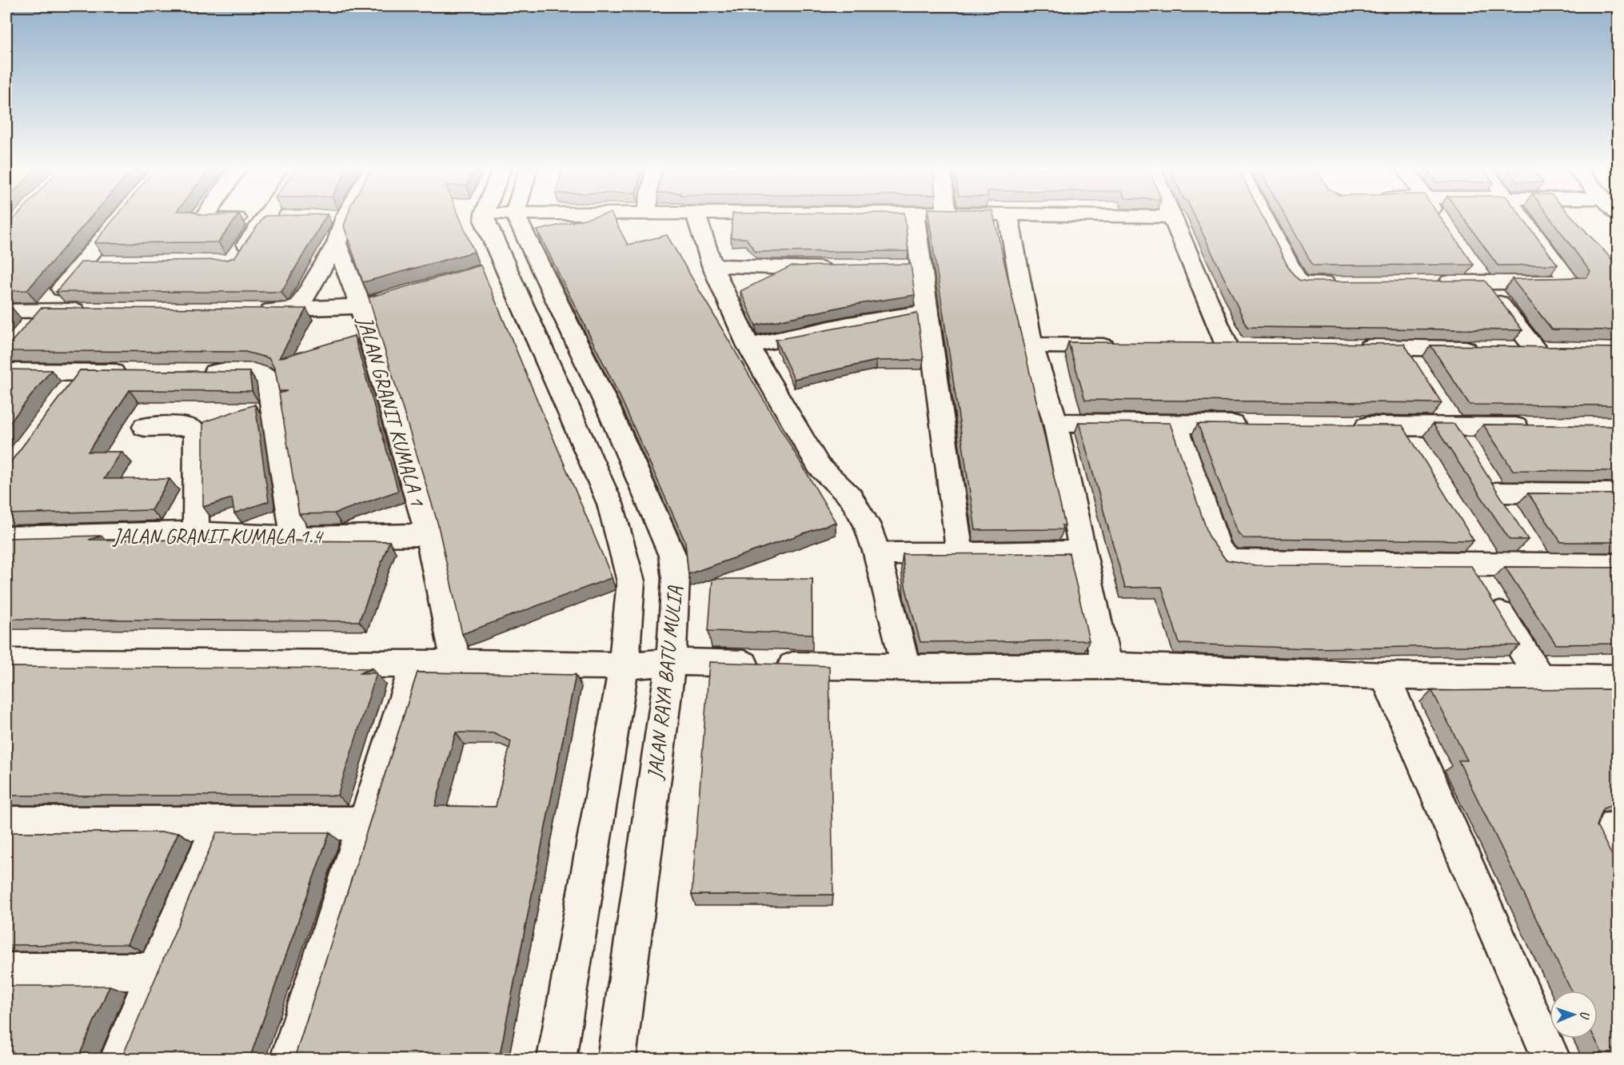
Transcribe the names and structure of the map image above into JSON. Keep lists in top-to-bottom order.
{
  "streets": {
    "street": ["JALAN GRANIT KUMALA 1", "JALAN GRANIT KUMALA 1.4", "JALAN RAYA BATU MULIA"]
  },
  "crossings": [
    ["JALAN GRANIT KUMALA 1", "JALAN GRANIT KUMALA 1.4"]
  ],
  "north": "right"
}
